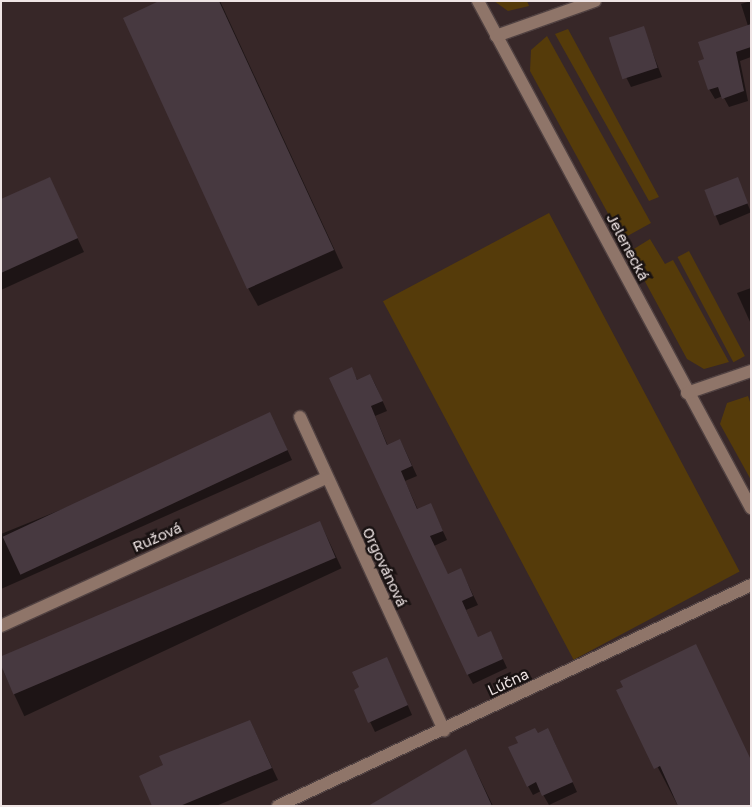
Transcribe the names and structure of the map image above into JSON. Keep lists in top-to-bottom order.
{
  "streets": {
    "street": [
      "Jelenecká",
      "Ružová",
      "Orgovánová",
      "Lúčna"
    ]
  },
  "crossings": [
    ["Ružová", "Orgovánová"],
    ["Orgovánová", "Lúčna"]
  ]
}
